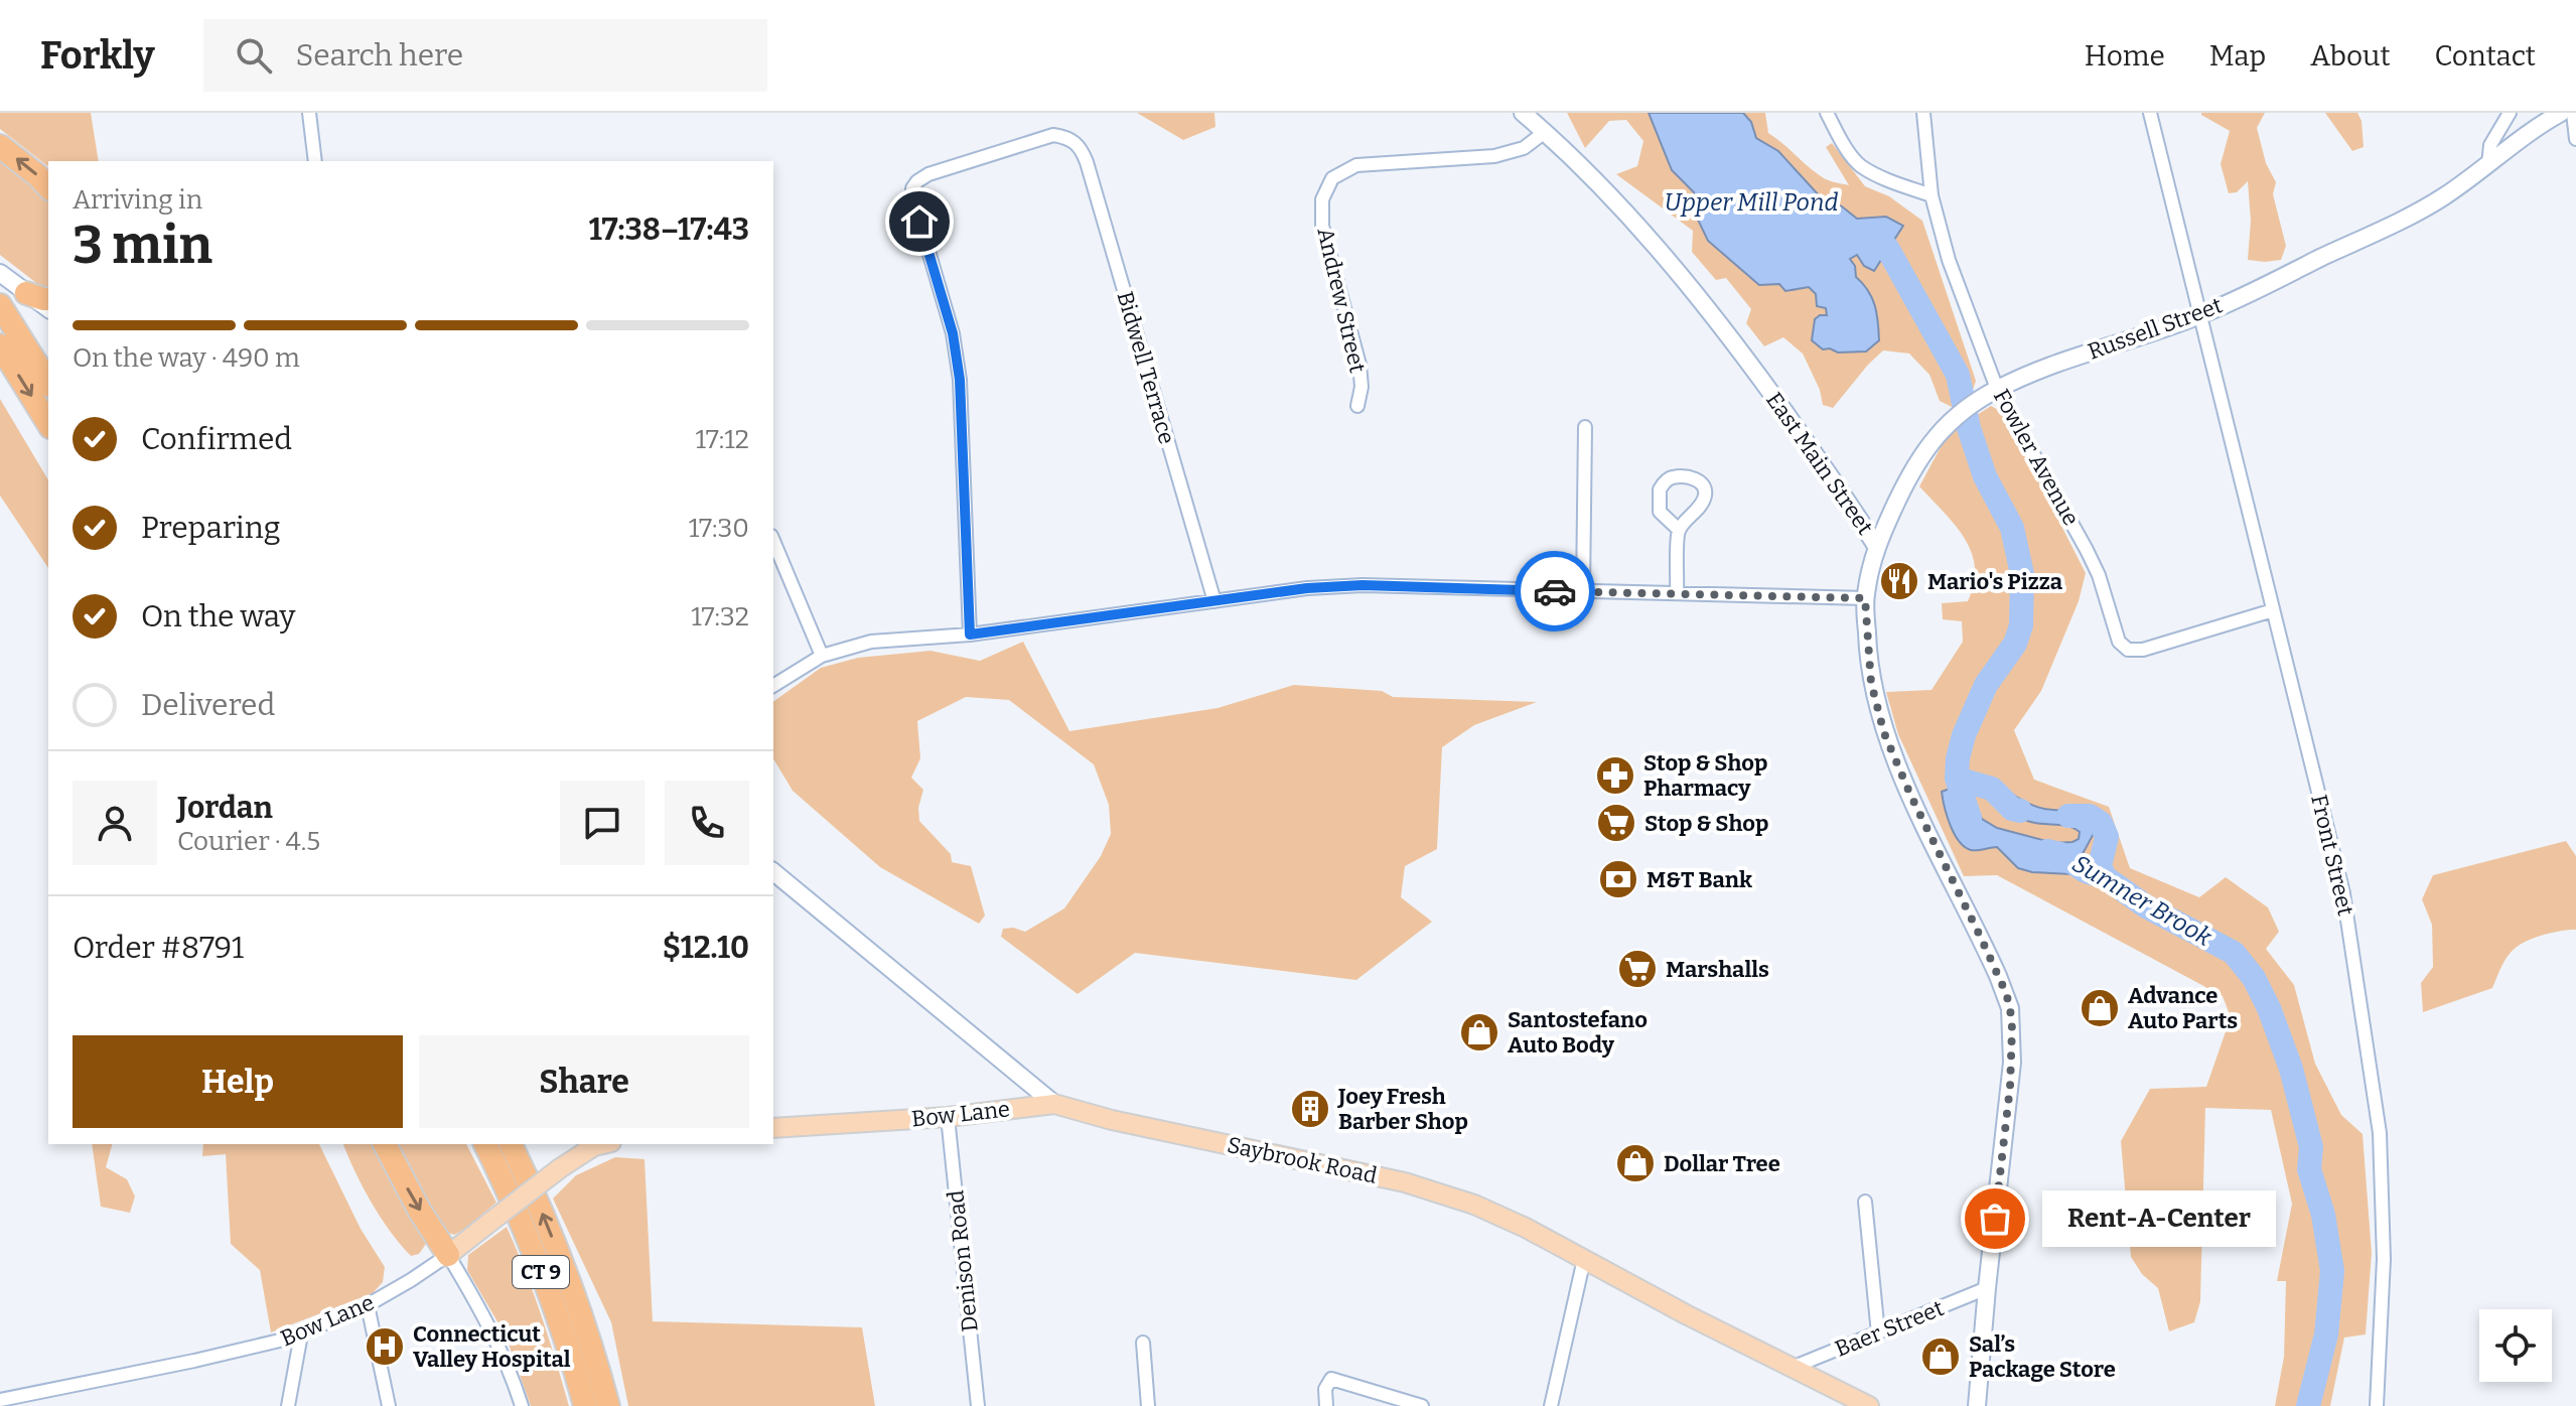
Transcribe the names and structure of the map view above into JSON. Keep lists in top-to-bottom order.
{
  "streets": {
    "highway": ["CT 9"],
    "main road": [
      "Russell Street",
      "East Main Street",
      "Bow Lane",
      "Saybrook Road"
    ],
    "street": [
      "Andrew Street",
      "Bidwell Terrace",
      "Fowler Avenue",
      "Front Street",
      "Denison Road",
      "Baer Street"
    ]
  },
  "crossings": [
    ["Andrew Street", "East Main Street"],
    ["Russell Street", "Fowler Avenue"],
    ["Russell Street", "East Main Street"],
    ["Russell Street", "Front Street"],
    ["Fowler Avenue", "Front Street"],
    ["East Main Street", "Baer Street"],
    ["Bow Lane", "Saybrook Road"],
    ["Bow Lane", "Denison Road"],
    ["Saybrook Road", "Baer Street"]
  ],
  "water": ["Upper Mill Pond", "Sumner Brook"],
  "places": {
    "restaurant": ["Mario's Pizza"],
    "pharmacy": ["Stop & Shop Pharmacy"],
    "supermarket": ["Stop & Shop", "Marshalls"],
    "bank": ["M&T Bank"],
    "shop": [
      "Advance Auto Parts",
      "Santostefano Auto Body",
      "Dollar Tree",
      "Sal’s Package Store"
    ],
    "building": ["Joey Fresh Barber Shop"],
    "other": ["Rent-A-Center"],
    "hospital": ["Connecticut Valley Hospital"]
  },
  "page": {
    "header": "Forkly",
    "search": "Search here",
    "nav": [
      "Home",
      "Map",
      "About",
      "Contact"
    ],
    "heading": ["3 min", "Arriving in", "17:38–17:43"],
    "panel": [
      "Jordan",
      "Courier · 4.5",
      "Order #8791",
      "$12.10"
    ],
    "bar": "On the way · 490 m",
    "list": [
      ["Confirmed", "17:12"],
      ["Preparing", "17:30"],
      ["On the way", "17:32"],
      "Delivered"
    ],
    "buttons": ["Help", "Share"],
    "bubble": "Rent-A-Center"
  }
}
